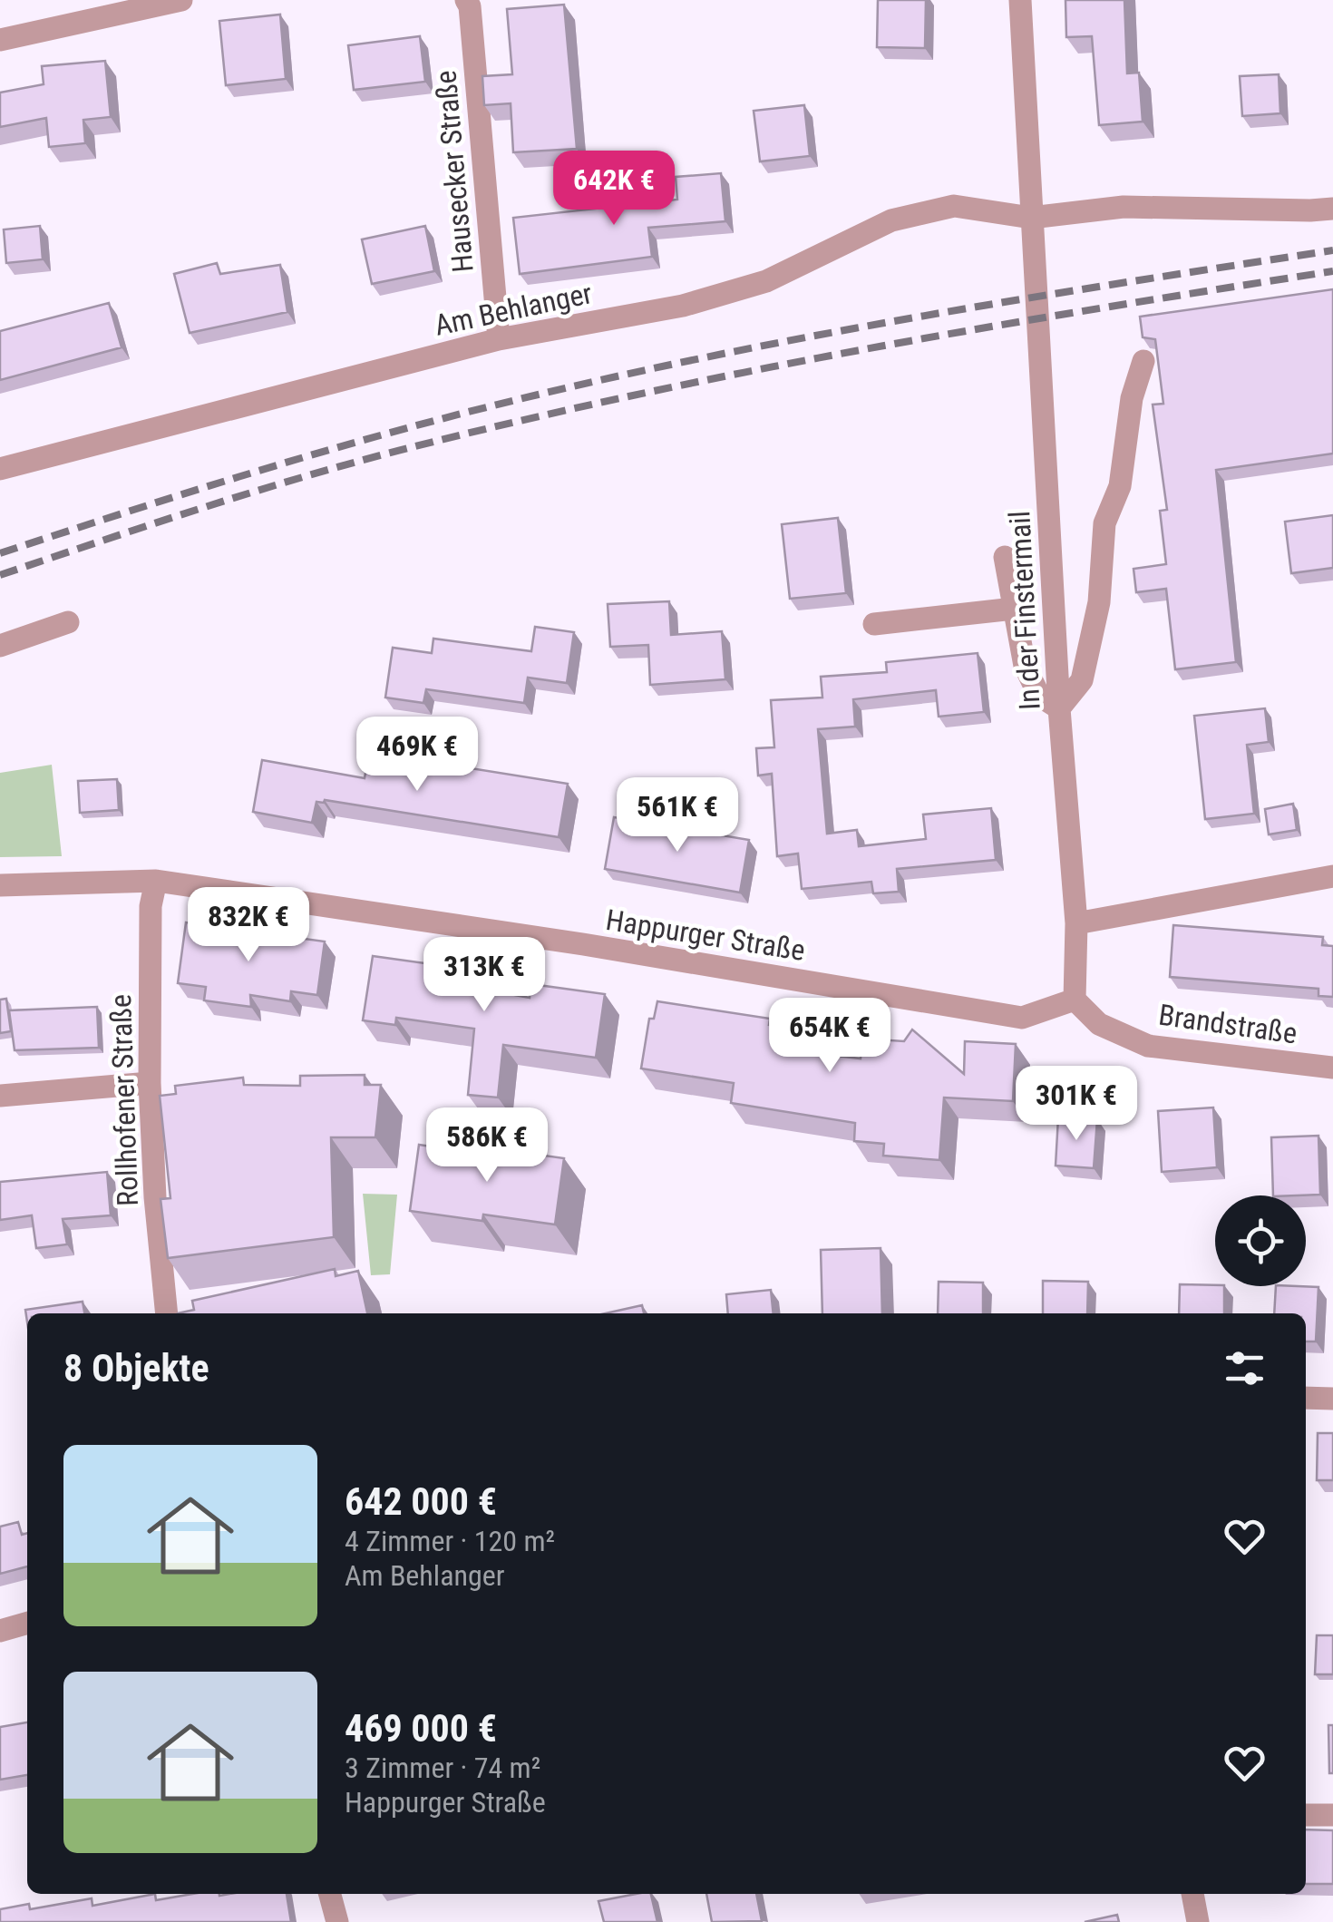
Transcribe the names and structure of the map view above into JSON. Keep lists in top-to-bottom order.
{
  "streets": {
    "street": [
      "Hausecker Straße",
      "Am Behlanger",
      "In der Finstermail",
      "Happurger Straße",
      "Brandstraße",
      "Rollhofener Straße"
    ]
  },
  "crossings": [
    ["Hausecker Straße", "Am Behlanger"],
    ["Am Behlanger", "In der Finstermail"],
    ["In der Finstermail", "Happurger Straße"],
    ["In der Finstermail", "Brandstraße"],
    ["Happurger Straße", "Brandstraße"],
    ["Happurger Straße", "Rollhofener Straße"]
  ],
  "page": {
    "price": [
      "642K €",
      "469K €",
      "561K €",
      "832K €",
      "313K €",
      "654K €",
      "301K €",
      "586K €"
    ],
    "heading": "8 Objekte",
    "list": [
      {
        "name": "642 000 €",
        "note": "4 Zimmer · 120 m² · Am Behlanger"
      },
      {
        "name": "469 000 €",
        "note": "3 Zimmer · 74 m² · Happurger Straße"
      }
    ]
  }
}
